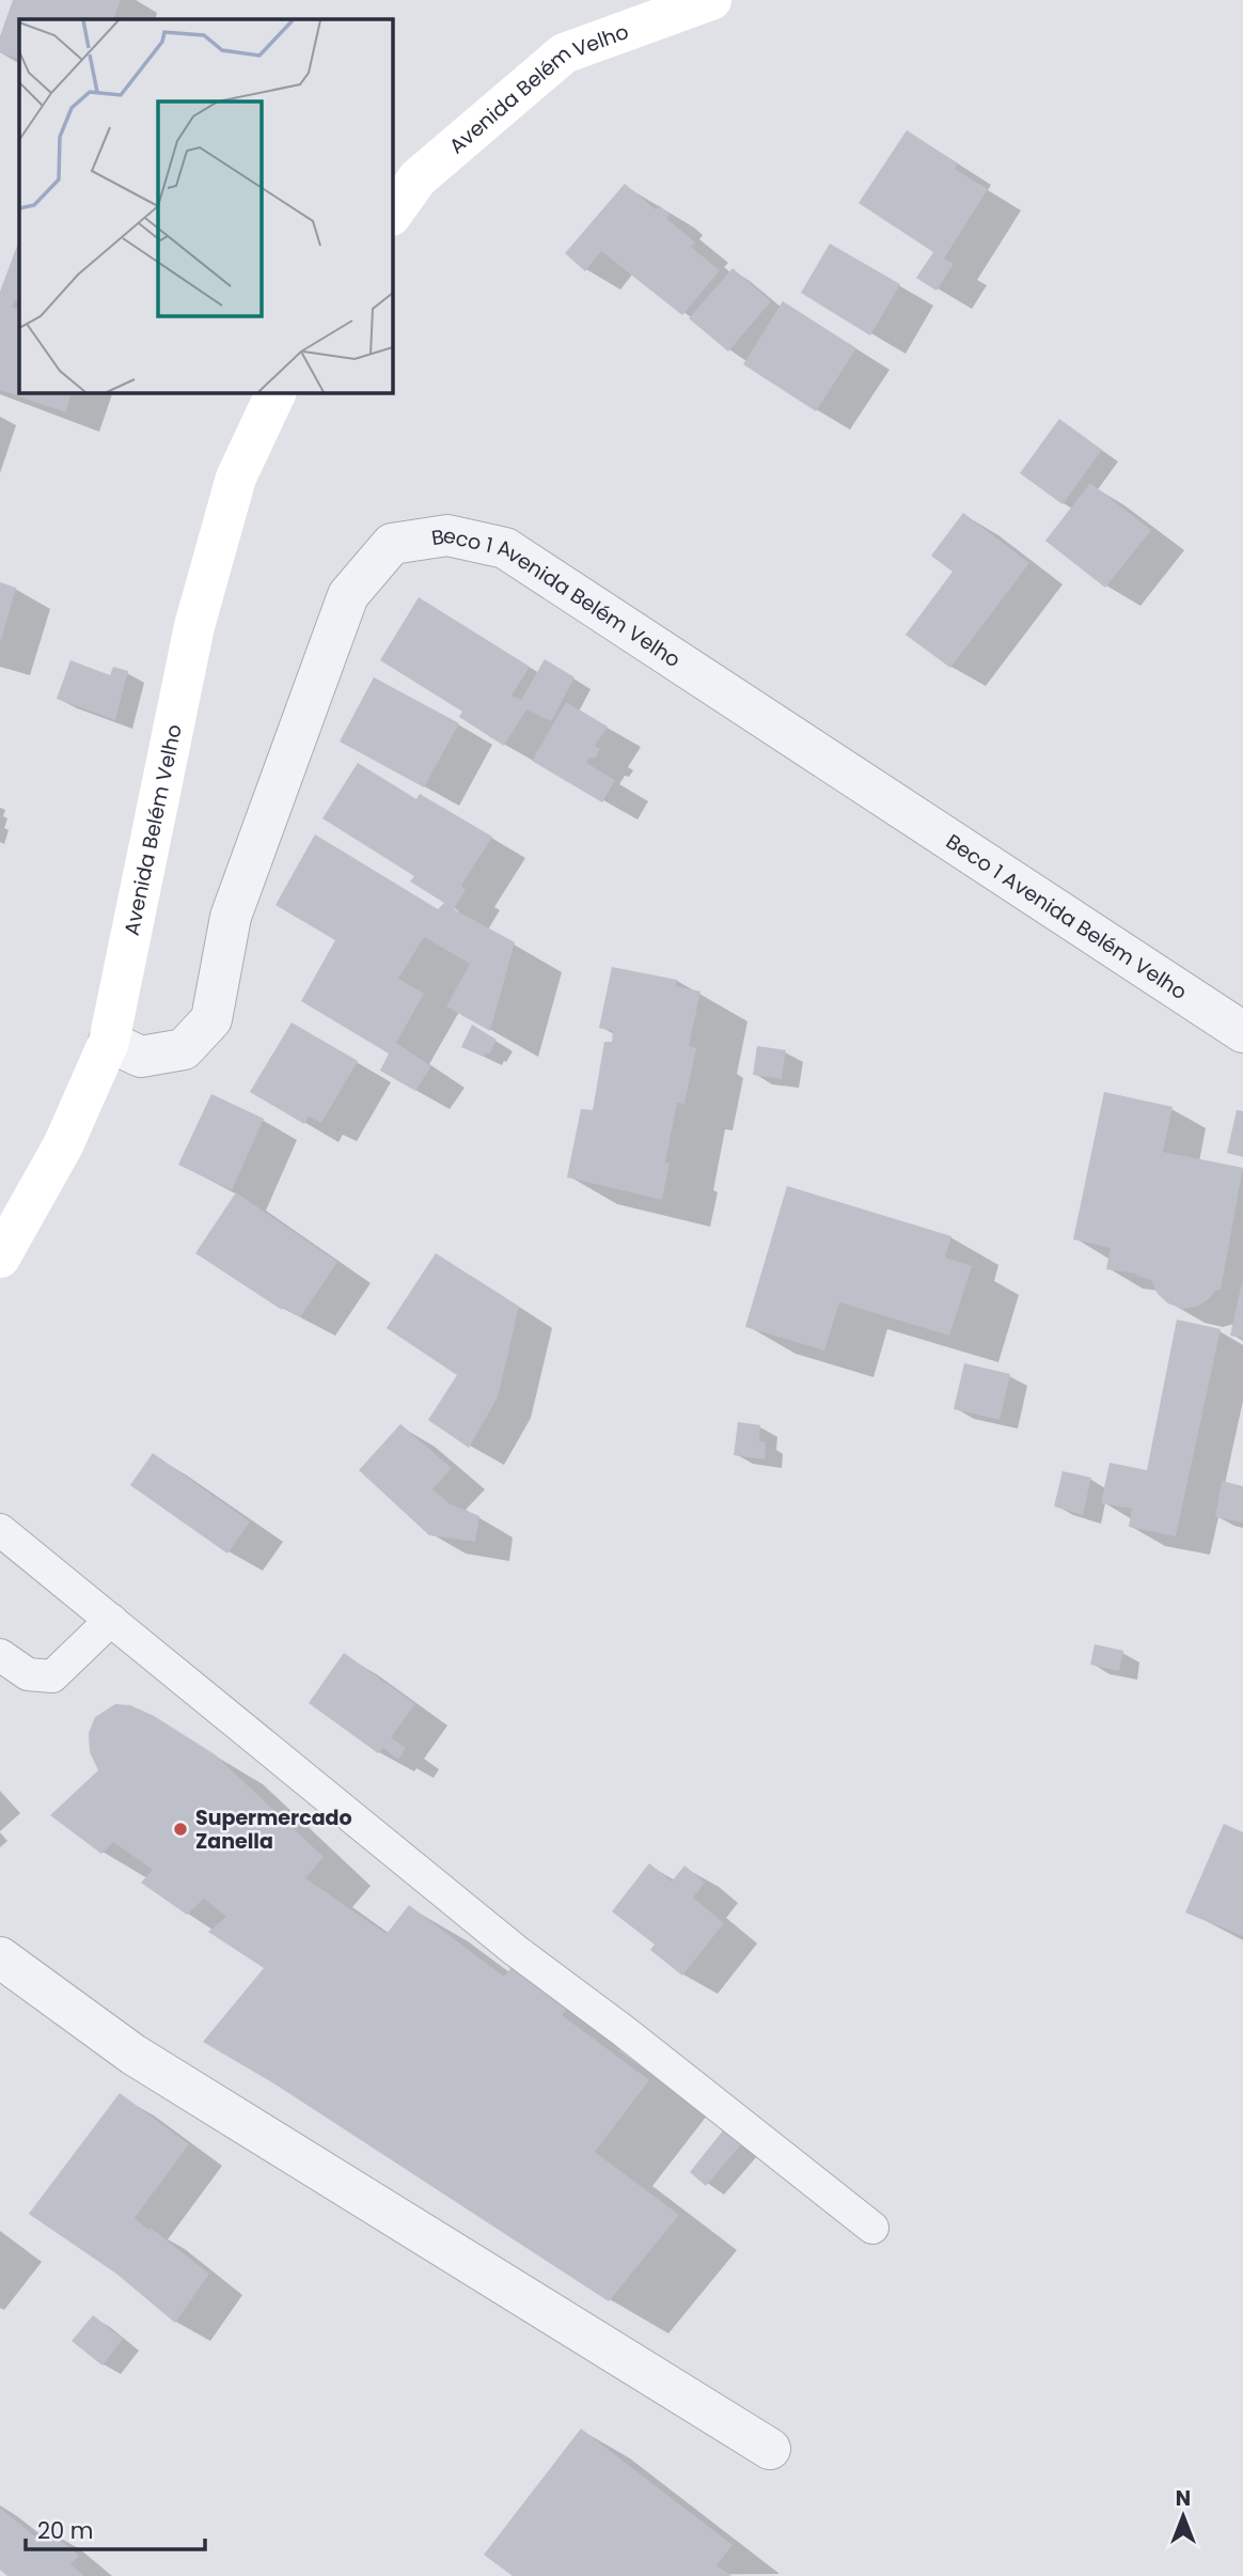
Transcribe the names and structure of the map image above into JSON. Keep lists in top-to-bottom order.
{
  "streets": {
    "main road": ["Avenida Belém Velho"],
    "street": ["Beco 1 Avenida Belém Velho"]
  },
  "crossings": [
    ["Avenida Belém Velho", "Beco 1 Avenida Belém Velho"]
  ],
  "places": ["Supermercado Zanella"],
  "scale_bar": "20 m",
  "north": "top"
}
